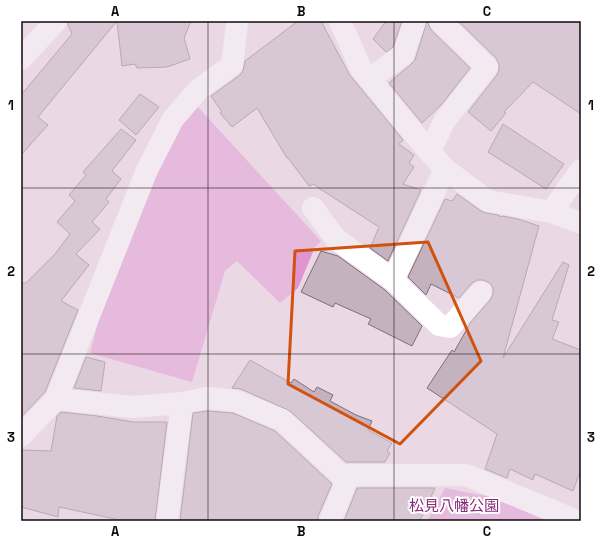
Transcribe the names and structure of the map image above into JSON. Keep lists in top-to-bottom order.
{
  "parks": ["松見八幡公園"],
  "grid": {
    "columns": ["A", "B", "C"],
    "rows": ["1", "2", "3"]
  }
}
